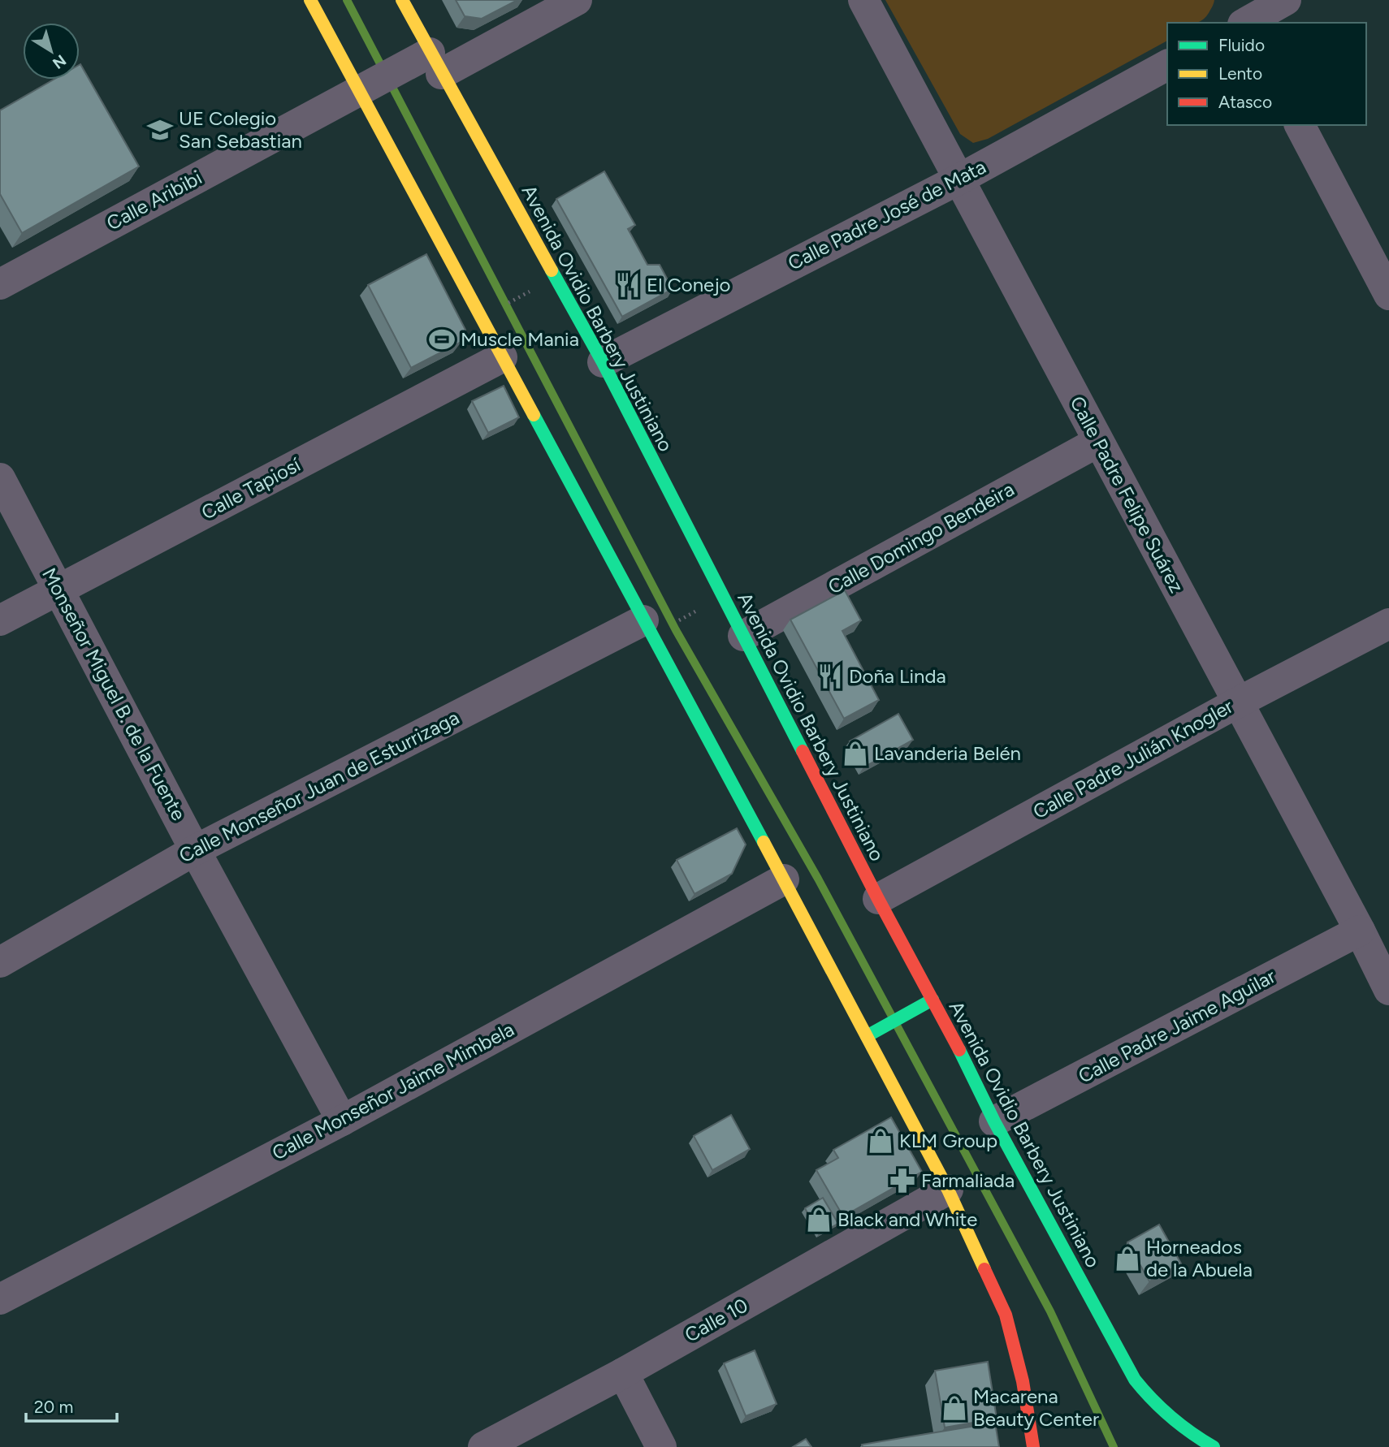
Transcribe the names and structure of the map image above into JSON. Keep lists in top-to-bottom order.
{
  "streets": {
    "street": [
      "Calle Aribibi",
      "Calle Padre José de Mata",
      "Avenida Ovidio Barbery Justiniano",
      "Calle Tapiosí",
      "Calle Padre Felipe Suárez",
      "Calle Domingo Bendeira",
      "Monseñor Miguel B. de la Fuente",
      "Calle Padre Julián Knogler",
      "Calle Monseñor Juan de Esturrizaga",
      "Calle Padre Jaime Aguilar",
      "Calle Monseñor Jaime Mimbela",
      "Calle 10"
    ]
  },
  "crossings": [
    ["Calle Aribibi", "Avenida Ovidio Barbery Justiniano"],
    ["Calle Padre José de Mata", "Avenida Ovidio Barbery Justiniano"],
    ["Calle Padre José de Mata", "Calle Padre Felipe Suárez"],
    ["Avenida Ovidio Barbery Justiniano", "Calle Domingo Bendeira"],
    ["Avenida Ovidio Barbery Justiniano", "Calle Padre Julián Knogler"],
    ["Avenida Ovidio Barbery Justiniano", "Calle Padre Jaime Aguilar"],
    ["Calle Tapiosí", "Monseñor Miguel B. de la Fuente"],
    ["Calle Padre Felipe Suárez", "Calle Domingo Bendeira"],
    ["Calle Padre Felipe Suárez", "Calle Padre Julián Knogler"],
    ["Calle Padre Felipe Suárez", "Calle Padre Jaime Aguilar"],
    ["Monseñor Miguel B. de la Fuente", "Calle Monseñor Juan de Esturrizaga"],
    ["Monseñor Miguel B. de la Fuente", "Calle Monseñor Jaime Mimbela"]
  ],
  "places": {
    "school or university": ["UE Colegio San Sebastian"],
    "restaurant": ["El Conejo", "Doña Linda"],
    "sports": ["Muscle Mania"],
    "shop": [
      "Lavanderia Belén",
      "KLM Group",
      "Black and White",
      "Horneados de la Abuela",
      "Macarena Beauty Center"
    ],
    "pharmacy": ["Farmaliada"]
  },
  "legend": ["Fluido", "Lento", "Atasco"],
  "scale_bar": "20 m",
  "north": "bottom right"
}
